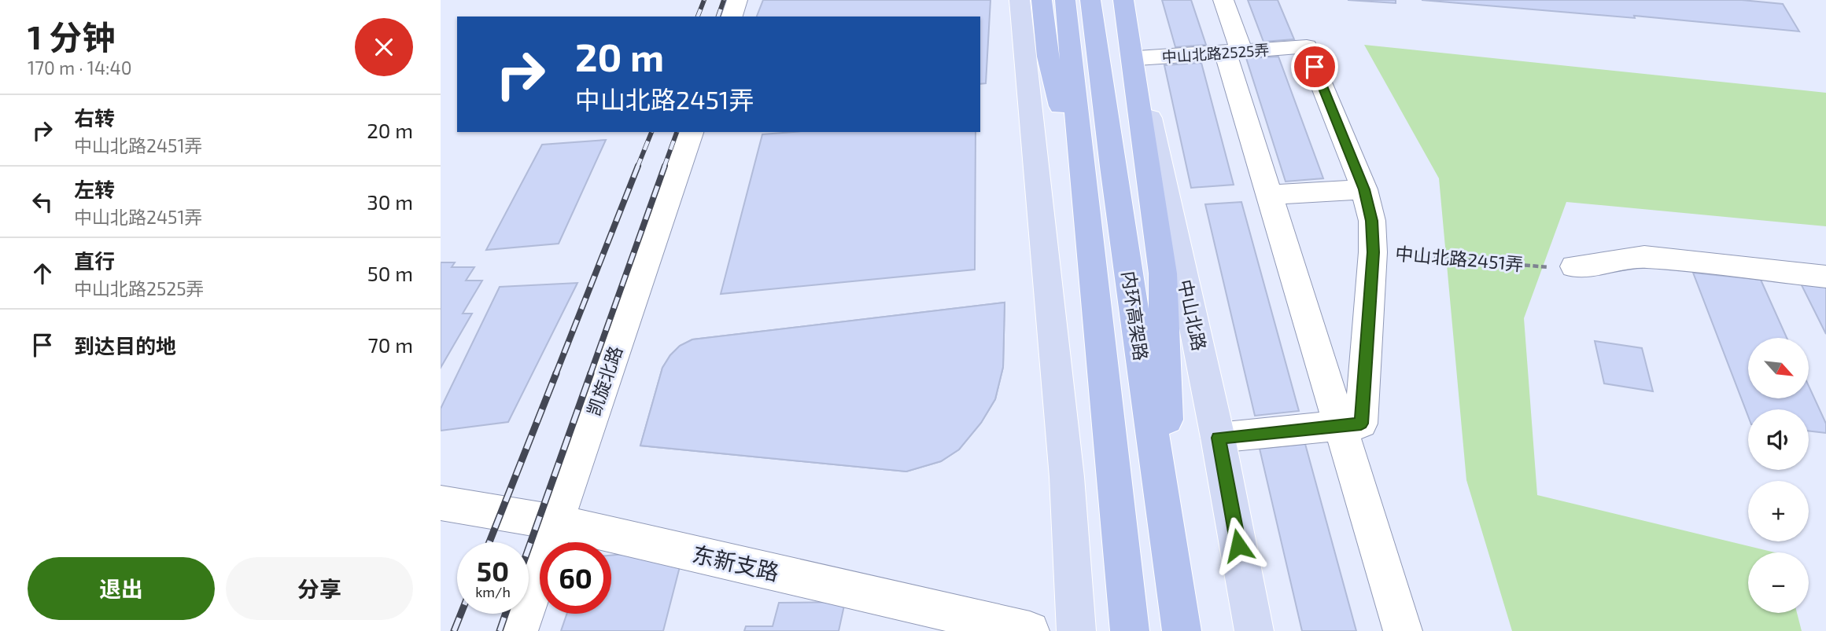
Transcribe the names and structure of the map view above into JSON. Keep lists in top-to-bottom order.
{
  "streets": {
    "highway": ["内环高架路"],
    "main road": ["中山北路"],
    "street": [
      "中山北路2525弄",
      "中山北路2451弄",
      "凯旋北路",
      "东新支路"
    ]
  },
  "crossings": [
    ["中山北路2525弄", "中山北路2451弄"],
    ["中山北路2525弄", "中山北路"],
    ["中山北路2451弄", "中山北路"],
    ["凯旋北路", "东新支路"]
  ],
  "north": "bottom right",
  "page": {
    "heading": ["1 分钟", "170 m · 14:40"],
    "turn": ["20 m", "中山北路2451弄"],
    "list": [
      {
        "name": "右转",
        "note": "中山北路2451弄",
        "value": "20 m"
      },
      {
        "name": "左转",
        "note": "中山北路2451弄",
        "value": "30 m"
      },
      {
        "name": "直行",
        "note": "中山北路2525弄",
        "value": "50 m"
      },
      {
        "name": "到达目的地",
        "value": "70 m"
      }
    ],
    "map_buttons": ["+", "−"],
    "speed": "50 km/h",
    "limit": "60",
    "buttons": ["退出", "分享"]
  }
}
